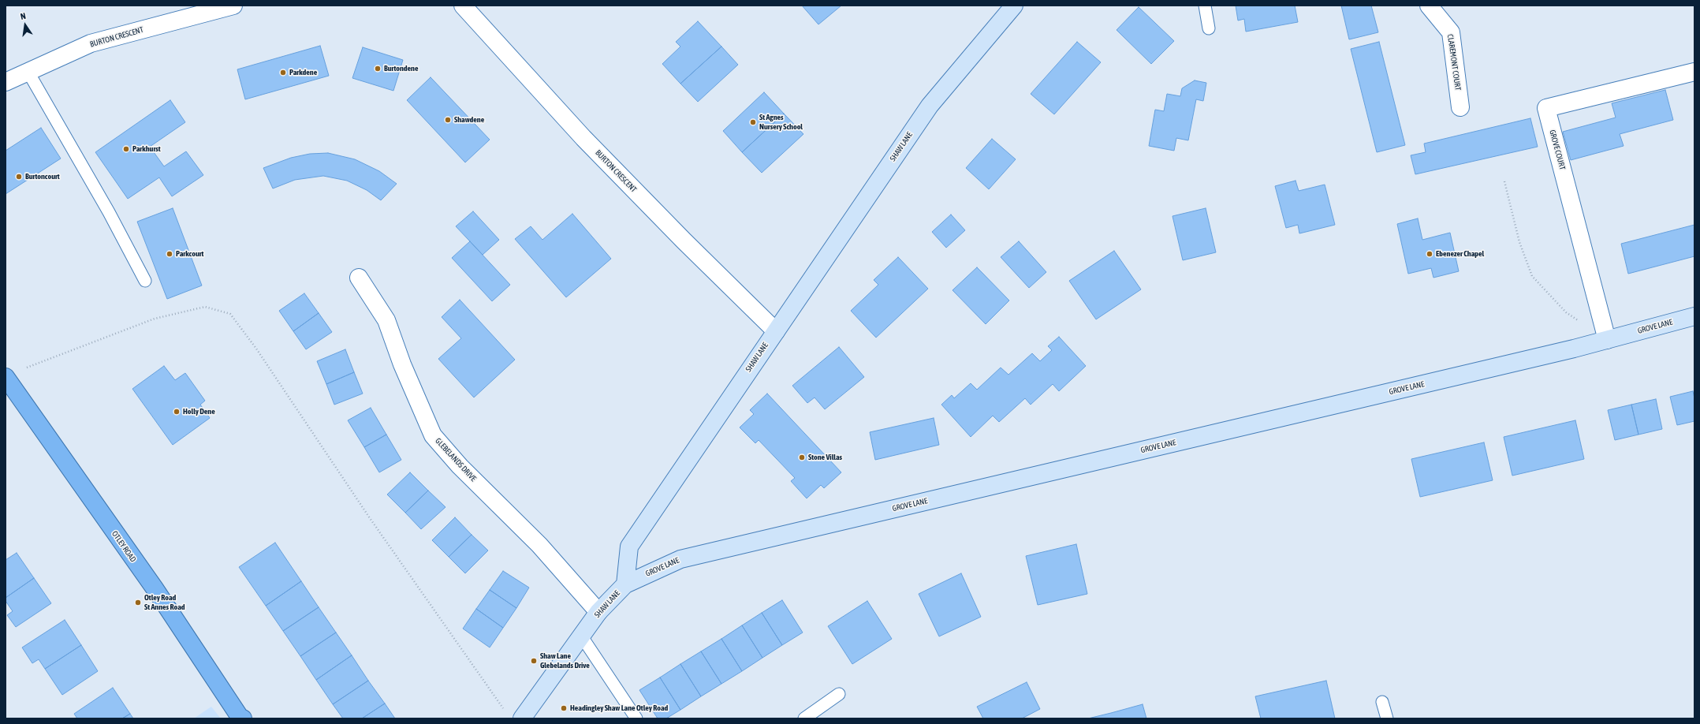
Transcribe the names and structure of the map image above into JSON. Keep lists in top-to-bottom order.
{
  "streets": {
    "highway": ["OTLEY ROAD"],
    "main road": ["SHAW LANE", "GROVE LANE"],
    "street": [
      "BURTON CRESCENT",
      "CLAREMONT COURT",
      "GROVE COURT",
      "GLEBELANDS DRIVE"
    ]
  },
  "crossings": [
    ["BURTON CRESCENT", "SHAW LANE"],
    ["SHAW LANE", "GROVE LANE"],
    ["SHAW LANE", "GLEBELANDS DRIVE"],
    ["GROVE COURT", "GROVE LANE"]
  ],
  "places": [
    "Burtondene",
    "Parkdene",
    "Shawdene",
    "St Agnes Nursery School",
    "Parkhurst",
    "Burtoncourt",
    "Parkcourt",
    "Ebenezer Chapel",
    "Holly Dene",
    "Stone Villas",
    "Otley Road St Annes Road",
    "Shaw Lane Glebelands Drive",
    "Headingley Shaw Lane Otley Road"
  ],
  "north": "top"
}
